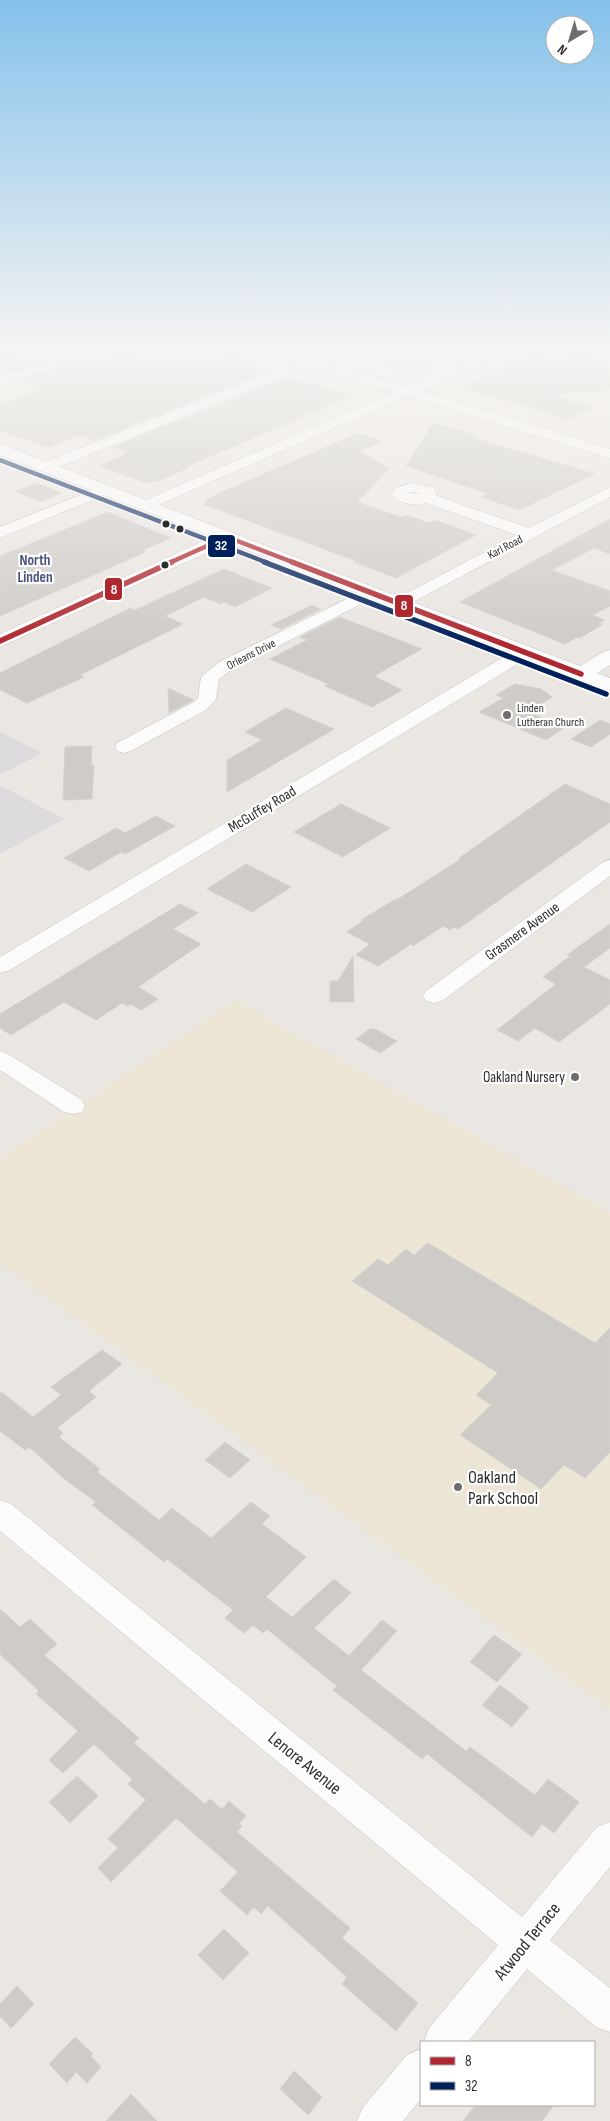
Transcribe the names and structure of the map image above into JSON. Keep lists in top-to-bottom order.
{
  "streets": {
    "street": [
      "Karl Road",
      "Orleans Drive",
      "McGuffey Road",
      "Grasmere Avenue",
      "Lenore Avenue",
      "Atwood Terrace"
    ]
  },
  "crossings": [
    ["Lenore Avenue", "Atwood Terrace"]
  ],
  "districts": ["North Linden"],
  "places": ["Linden Lutheran Church", "Oakland Nursery", "Oakland Park School"],
  "lines": ["transit line 32", "transit line 8"],
  "legend": ["8", "32"],
  "north": "bottom left"
}
